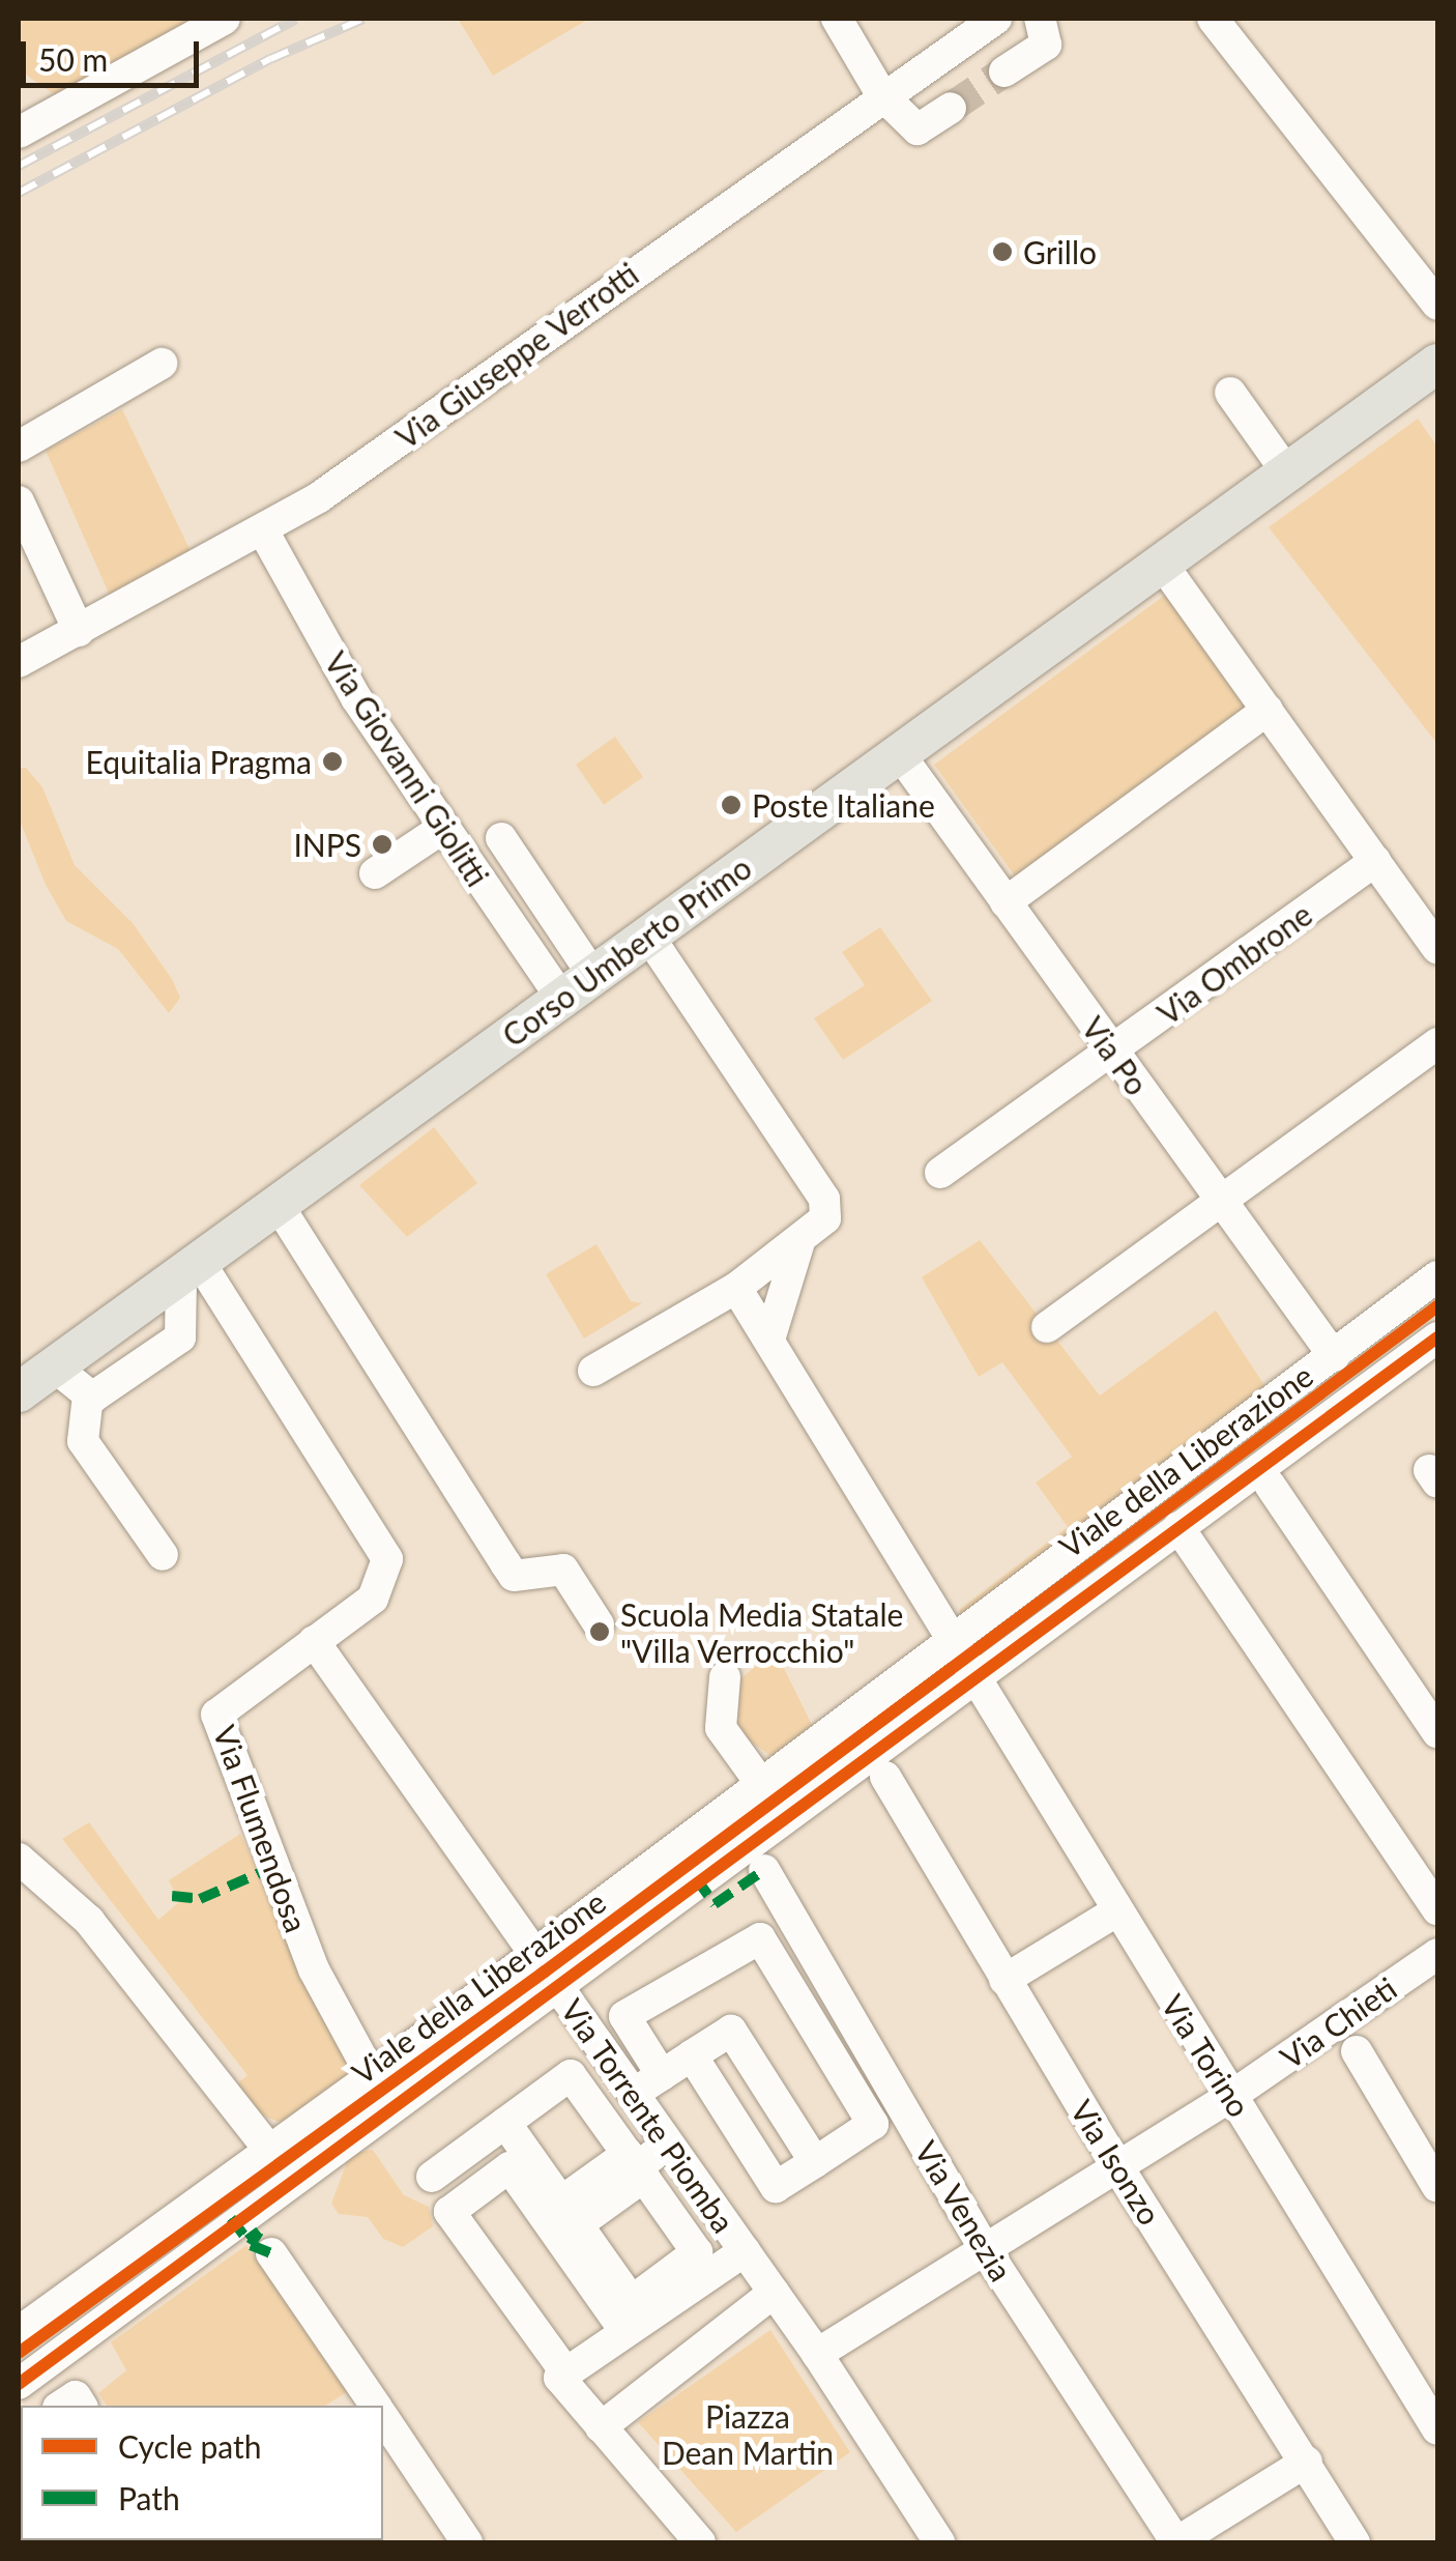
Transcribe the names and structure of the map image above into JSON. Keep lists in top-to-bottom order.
{
  "streets": {
    "main road": ["Corso Umberto Primo"],
    "street": [
      "Via Giuseppe Verrotti",
      "Via Giovanni Giolitti",
      "Via Ombrone",
      "Via Po",
      "Viale della Liberazione",
      "Via Flumendosa",
      "Via Chieti",
      "Via Torino",
      "Via Torrente Piomba",
      "Via Isonzo",
      "Via Venezia"
    ]
  },
  "crossings": [
    ["Via Giuseppe Verrotti", "Via Giovanni Giolitti"],
    ["Via Giovanni Giolitti", "Corso Umberto Primo"],
    ["Corso Umberto Primo", "Via Po"],
    ["Corso Umberto Primo", "Via Flumendosa"],
    ["Via Ombrone", "Via Po"],
    ["Viale della Liberazione", "Via Torino"],
    ["Viale della Liberazione", "Via Torrente Piomba"],
    ["Via Flumendosa", "Via Torrente Piomba"],
    ["Via Chieti", "Via Torino"],
    ["Via Chieti", "Via Torrente Piomba"],
    ["Via Chieti", "Via Isonzo"],
    ["Via Chieti", "Via Venezia"]
  ],
  "parks": ["Piazza Dean Martin"],
  "places": [
    "Grillo",
    "Equitalia Pragma",
    "Poste Italiane",
    "INPS",
    "Scuola Media Statale \"Villa Verrocchio\""
  ],
  "legend": ["Cycle path", "Path"],
  "scale_bar": "50 m"
}
